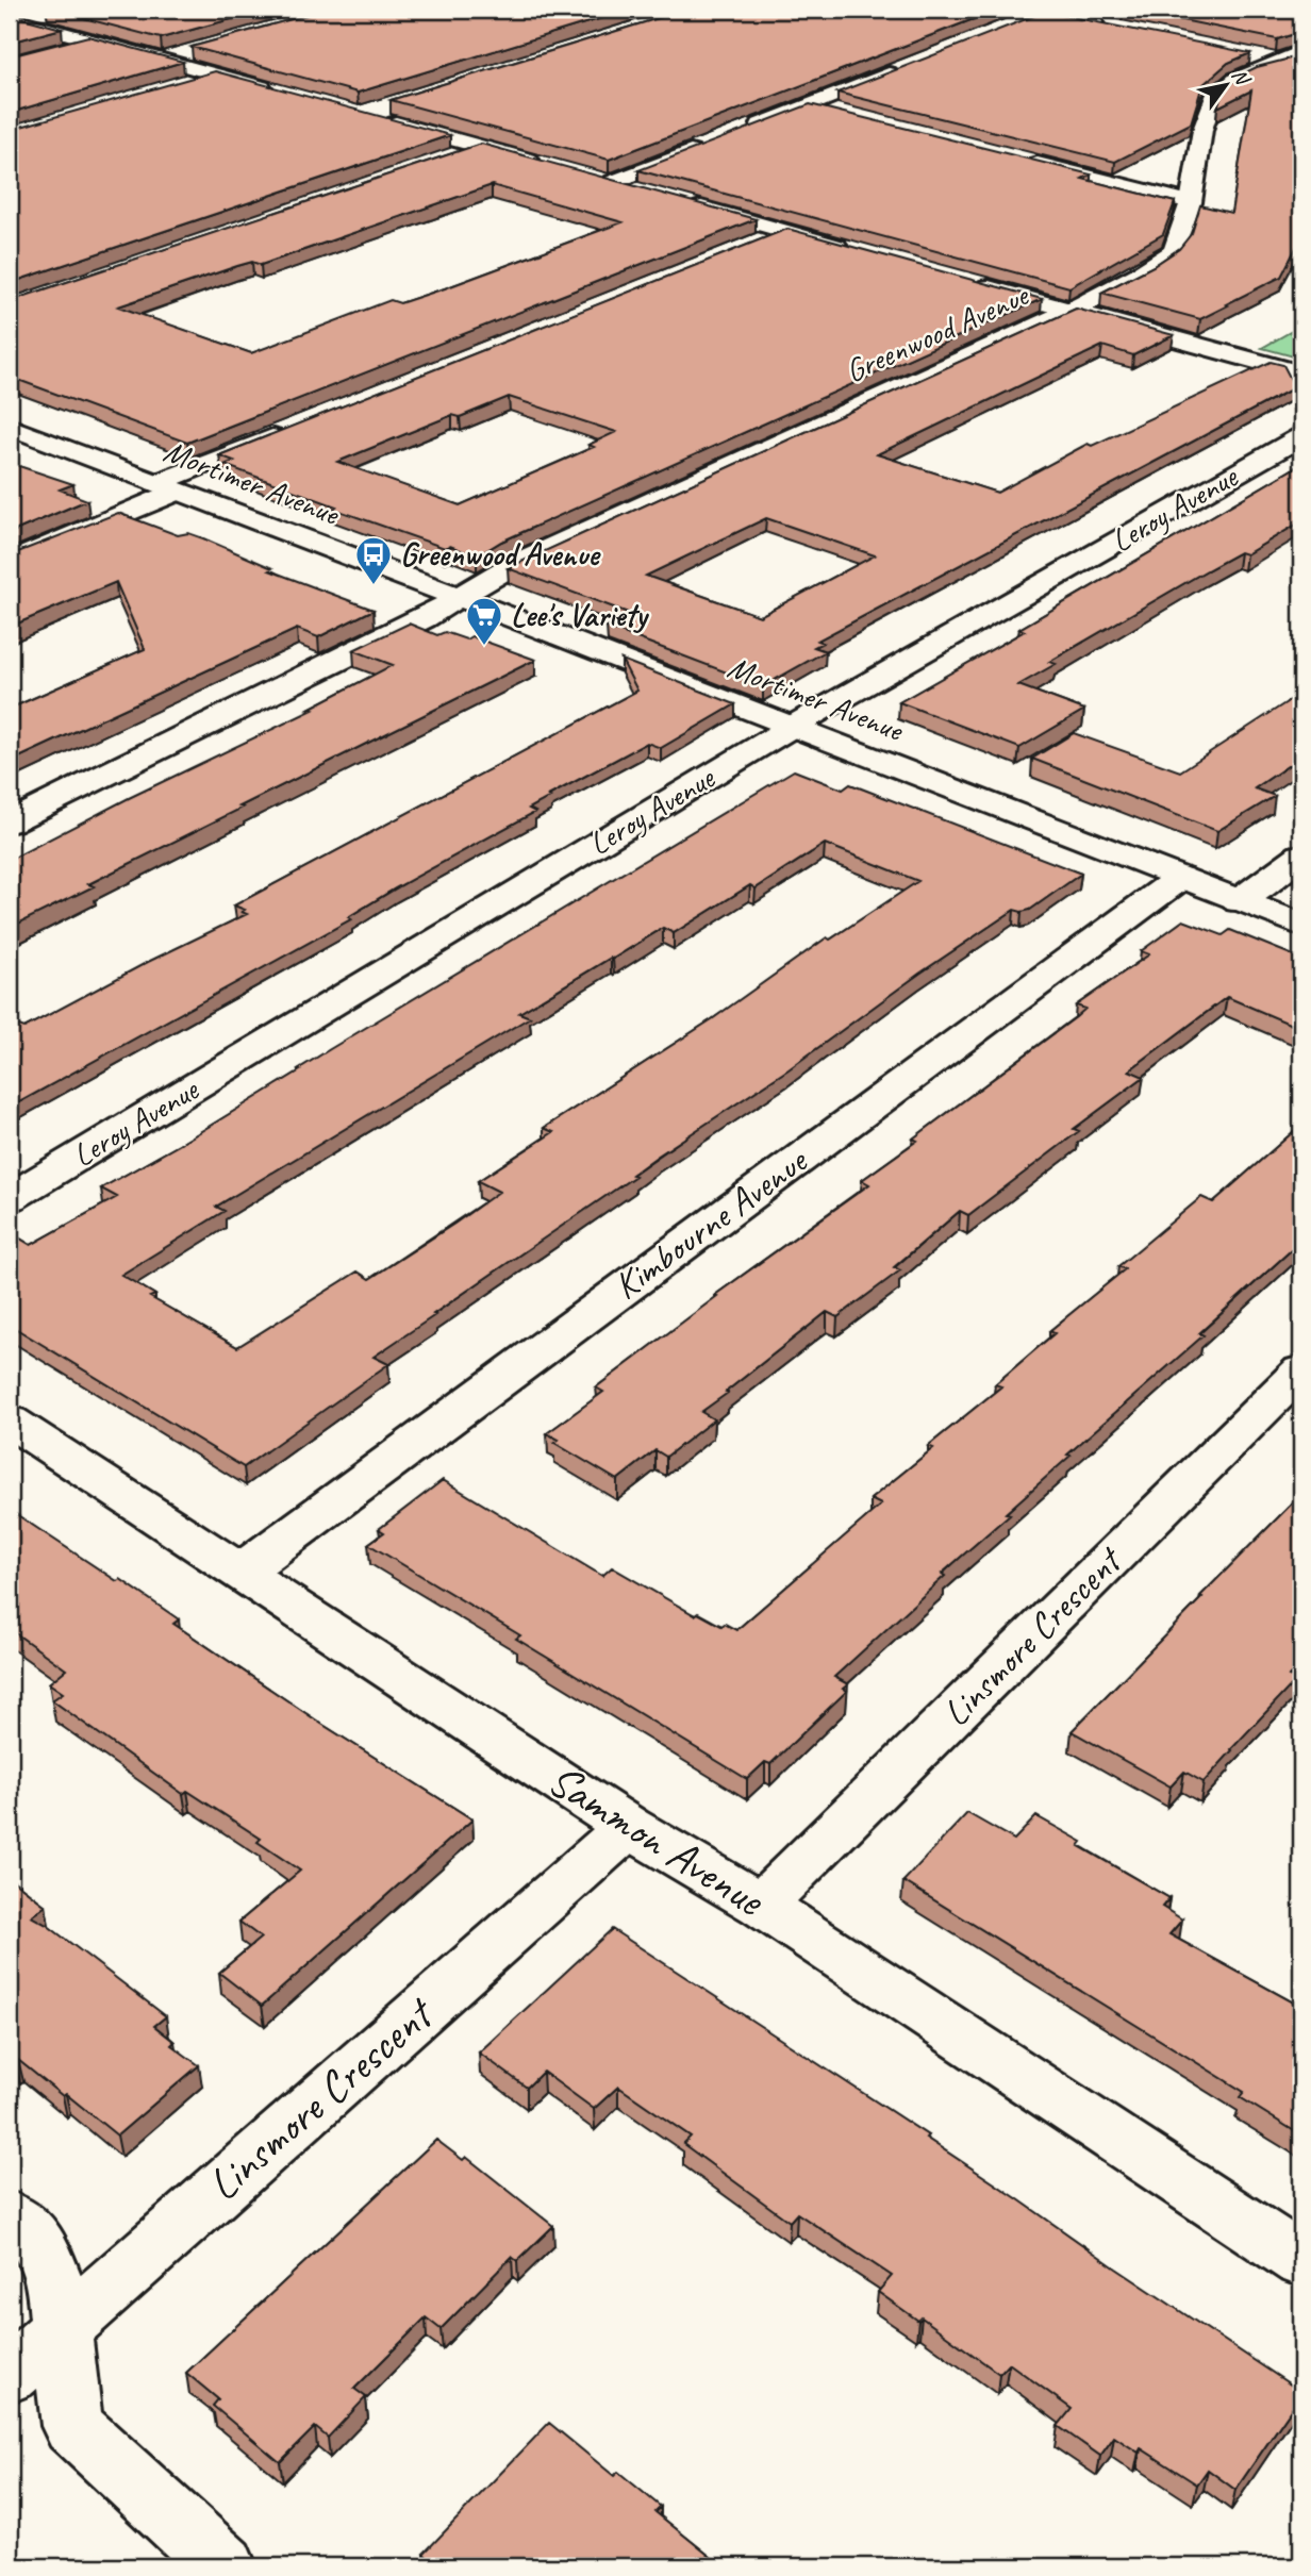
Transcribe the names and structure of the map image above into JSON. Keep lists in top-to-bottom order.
{
  "streets": {
    "street": [
      "Greenwood Avenue",
      "Mortimer Avenue",
      "Leroy Avenue",
      "Kimbourne Avenue",
      "Linsmore Crescent",
      "Sammon Avenue"
    ]
  },
  "crossings": [
    ["Greenwood Avenue", "Mortimer Avenue"],
    ["Mortimer Avenue", "Leroy Avenue"],
    ["Mortimer Avenue", "Kimbourne Avenue"],
    ["Kimbourne Avenue", "Sammon Avenue"],
    ["Linsmore Crescent", "Sammon Avenue"]
  ],
  "places": {
    "bus stop": ["Greenwood Avenue"],
    "supermarket": ["Lee's Variety"]
  },
  "north": "top right"
}
